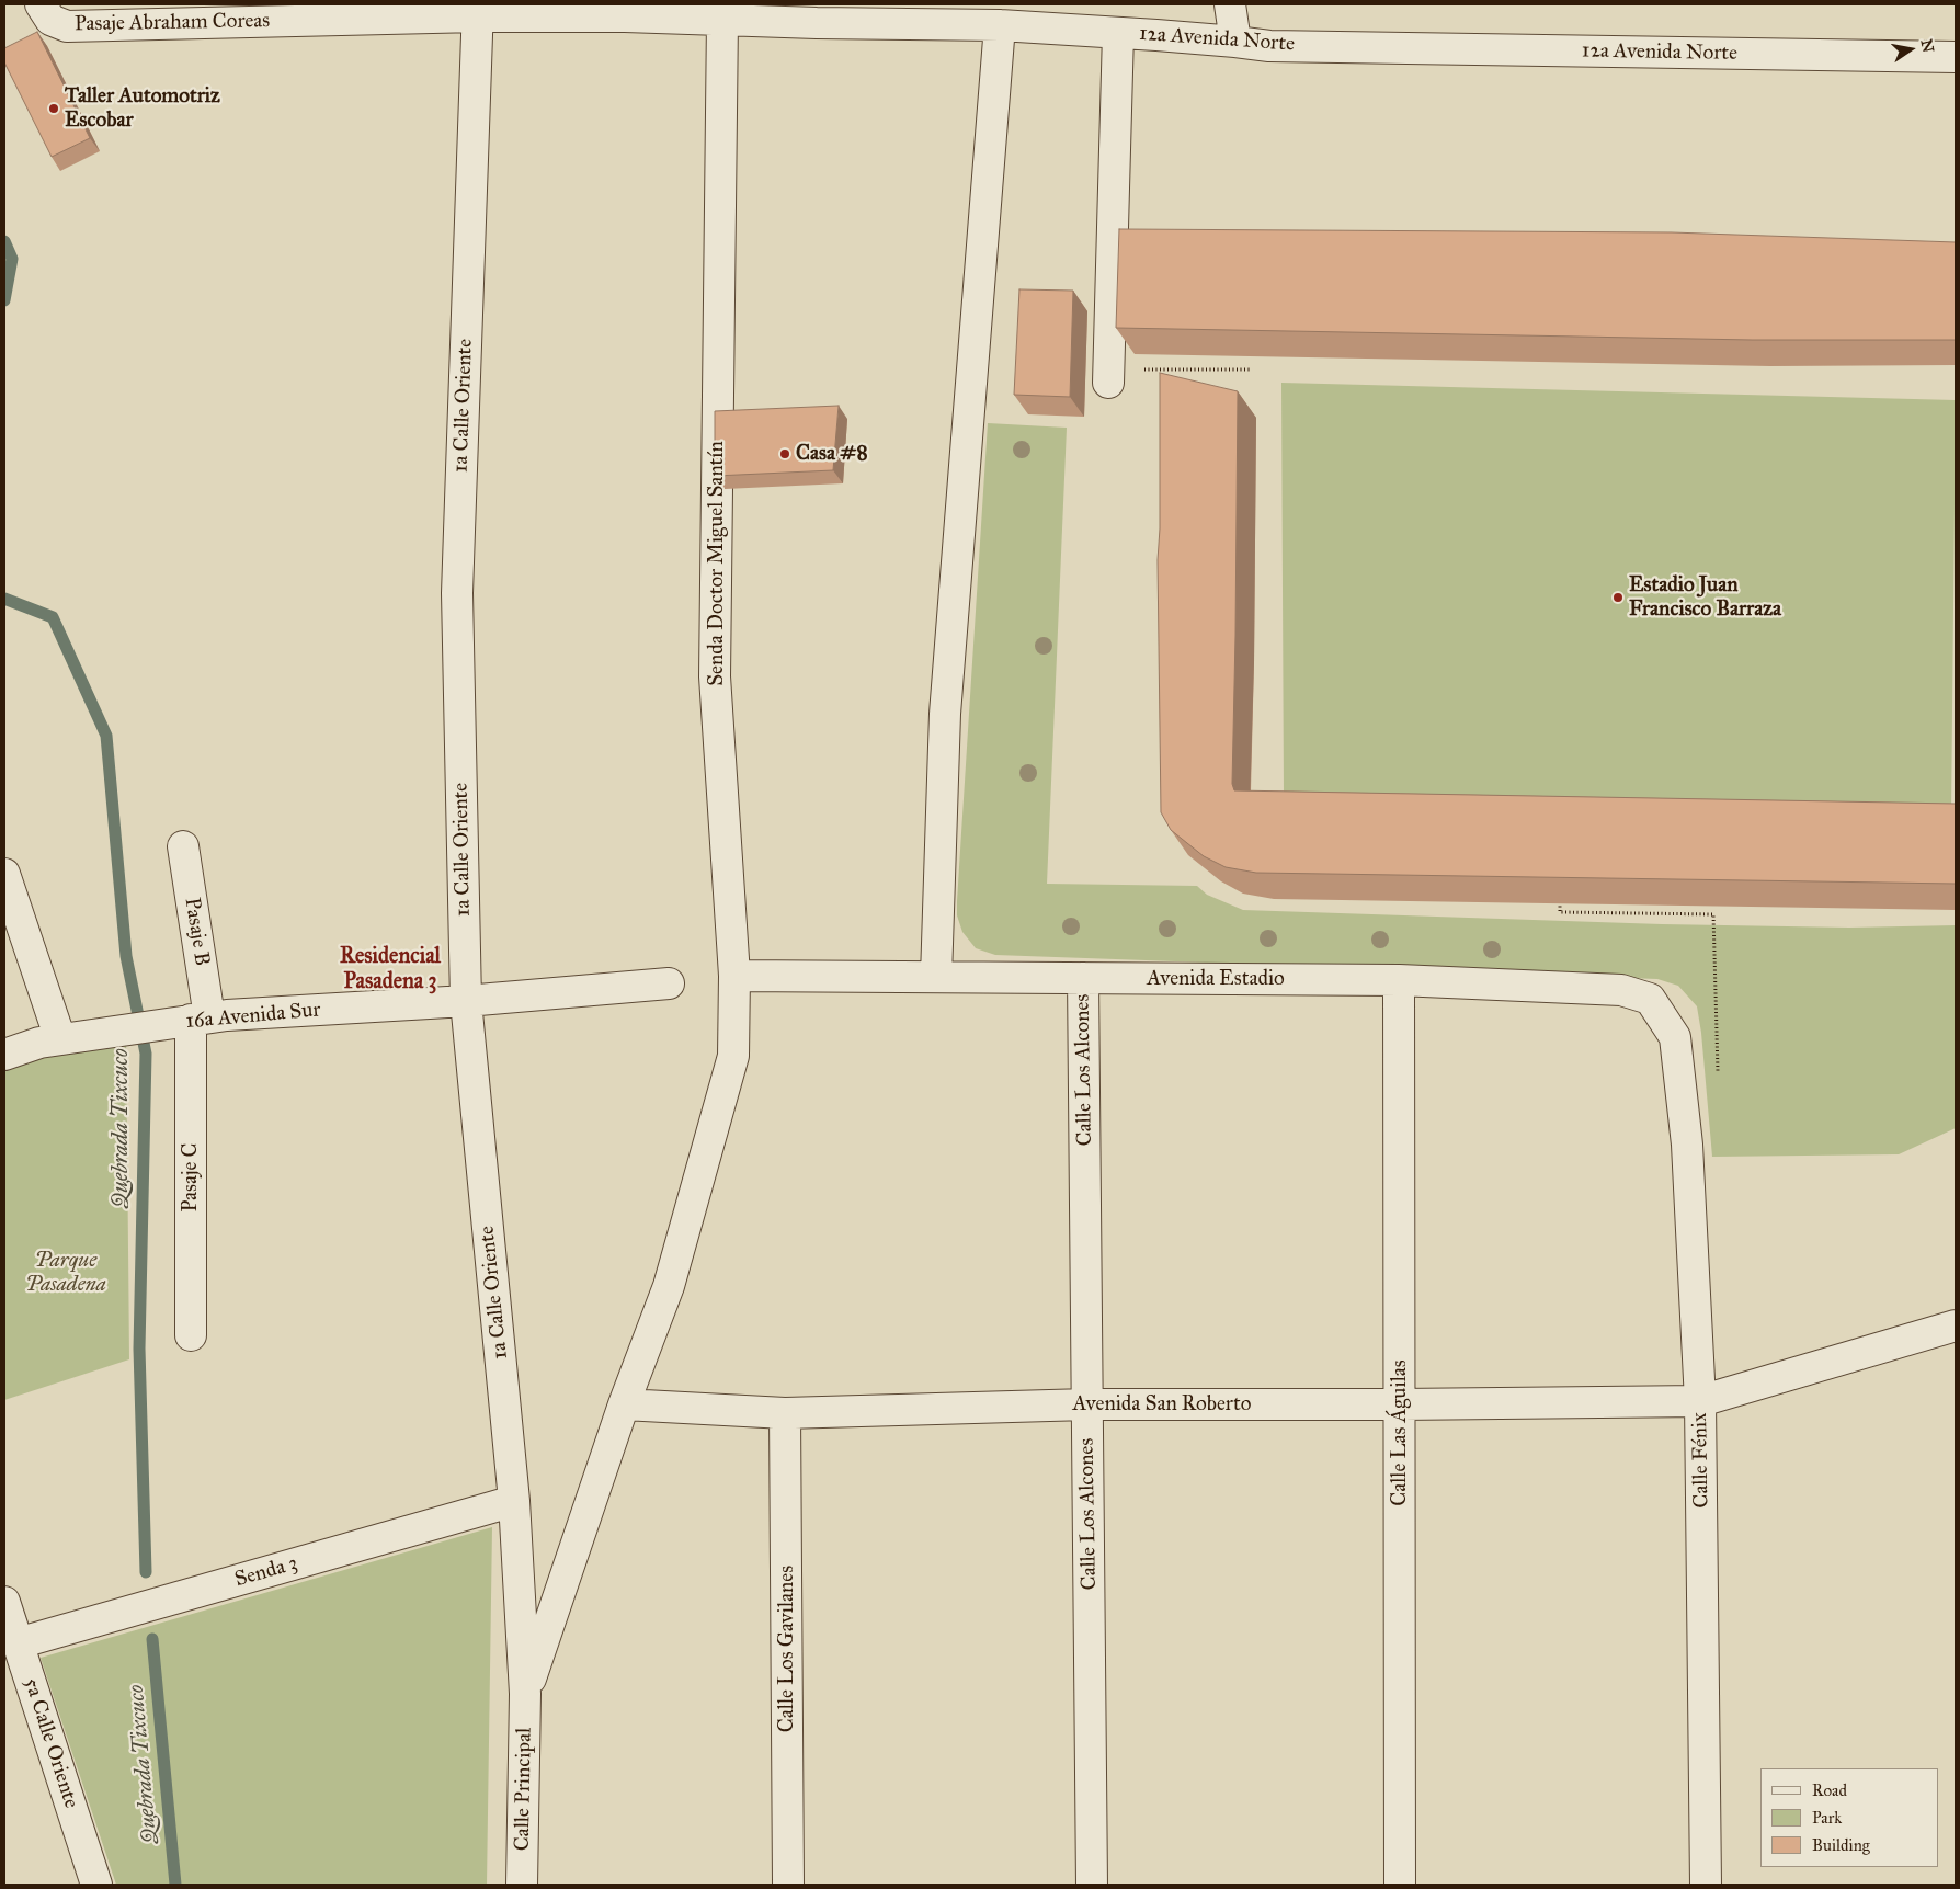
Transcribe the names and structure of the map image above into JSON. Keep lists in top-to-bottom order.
{
  "streets": {
    "street": [
      "Pasaje Abraham Coreas",
      "12a Avenida Norte",
      "1a Calle Oriente",
      "Senda Doctor Miguel Santín",
      "Pasaje B",
      "Avenida Estadio",
      "16a Avenida Sur",
      "Calle Los Alcones",
      "Pasaje C",
      "Avenida San Roberto",
      "Calle Las Águilas",
      "Calle Fénix",
      "Senda 3",
      "Calle Los Gavilanes",
      "5a Calle Oriente",
      "Calle Principal"
    ]
  },
  "crossings": [
    ["Pasaje Abraham Coreas", "12a Avenida Norte"],
    ["Pasaje Abraham Coreas", "1a Calle Oriente"],
    ["12a Avenida Norte", "1a Calle Oriente"],
    ["12a Avenida Norte", "Senda Doctor Miguel Santín"],
    ["1a Calle Oriente", "Senda Doctor Miguel Santín"],
    ["1a Calle Oriente", "16a Avenida Sur"],
    ["1a Calle Oriente", "Senda 3"],
    ["1a Calle Oriente", "Calle Principal"],
    ["Senda Doctor Miguel Santín", "Avenida Estadio"],
    ["Senda Doctor Miguel Santín", "Avenida San Roberto"],
    ["Senda Doctor Miguel Santín", "Calle Principal"],
    ["Pasaje B", "16a Avenida Sur"],
    ["Pasaje B", "Pasaje C"],
    ["Avenida Estadio", "Calle Los Alcones"],
    ["Avenida Estadio", "Calle Las Águilas"],
    ["Avenida Estadio", "Calle Fénix"],
    ["16a Avenida Sur", "Pasaje C"],
    ["Calle Los Alcones", "Avenida San Roberto"],
    ["Avenida San Roberto", "Calle Las Águilas"],
    ["Avenida San Roberto", "Calle Fénix"],
    ["Avenida San Roberto", "Calle Los Gavilanes"],
    ["Senda 3", "5a Calle Oriente"]
  ],
  "districts": ["Residencial Pasadena 3"],
  "water": ["Quebrada Tixcuco"],
  "parks": ["Parque Pasadena"],
  "places": ["Taller Automotriz Escobar", "Casa #8", "Estadio Juan Francisco Barraza"],
  "legend": ["Road", "Park", "Building"],
  "north": "right"
}
